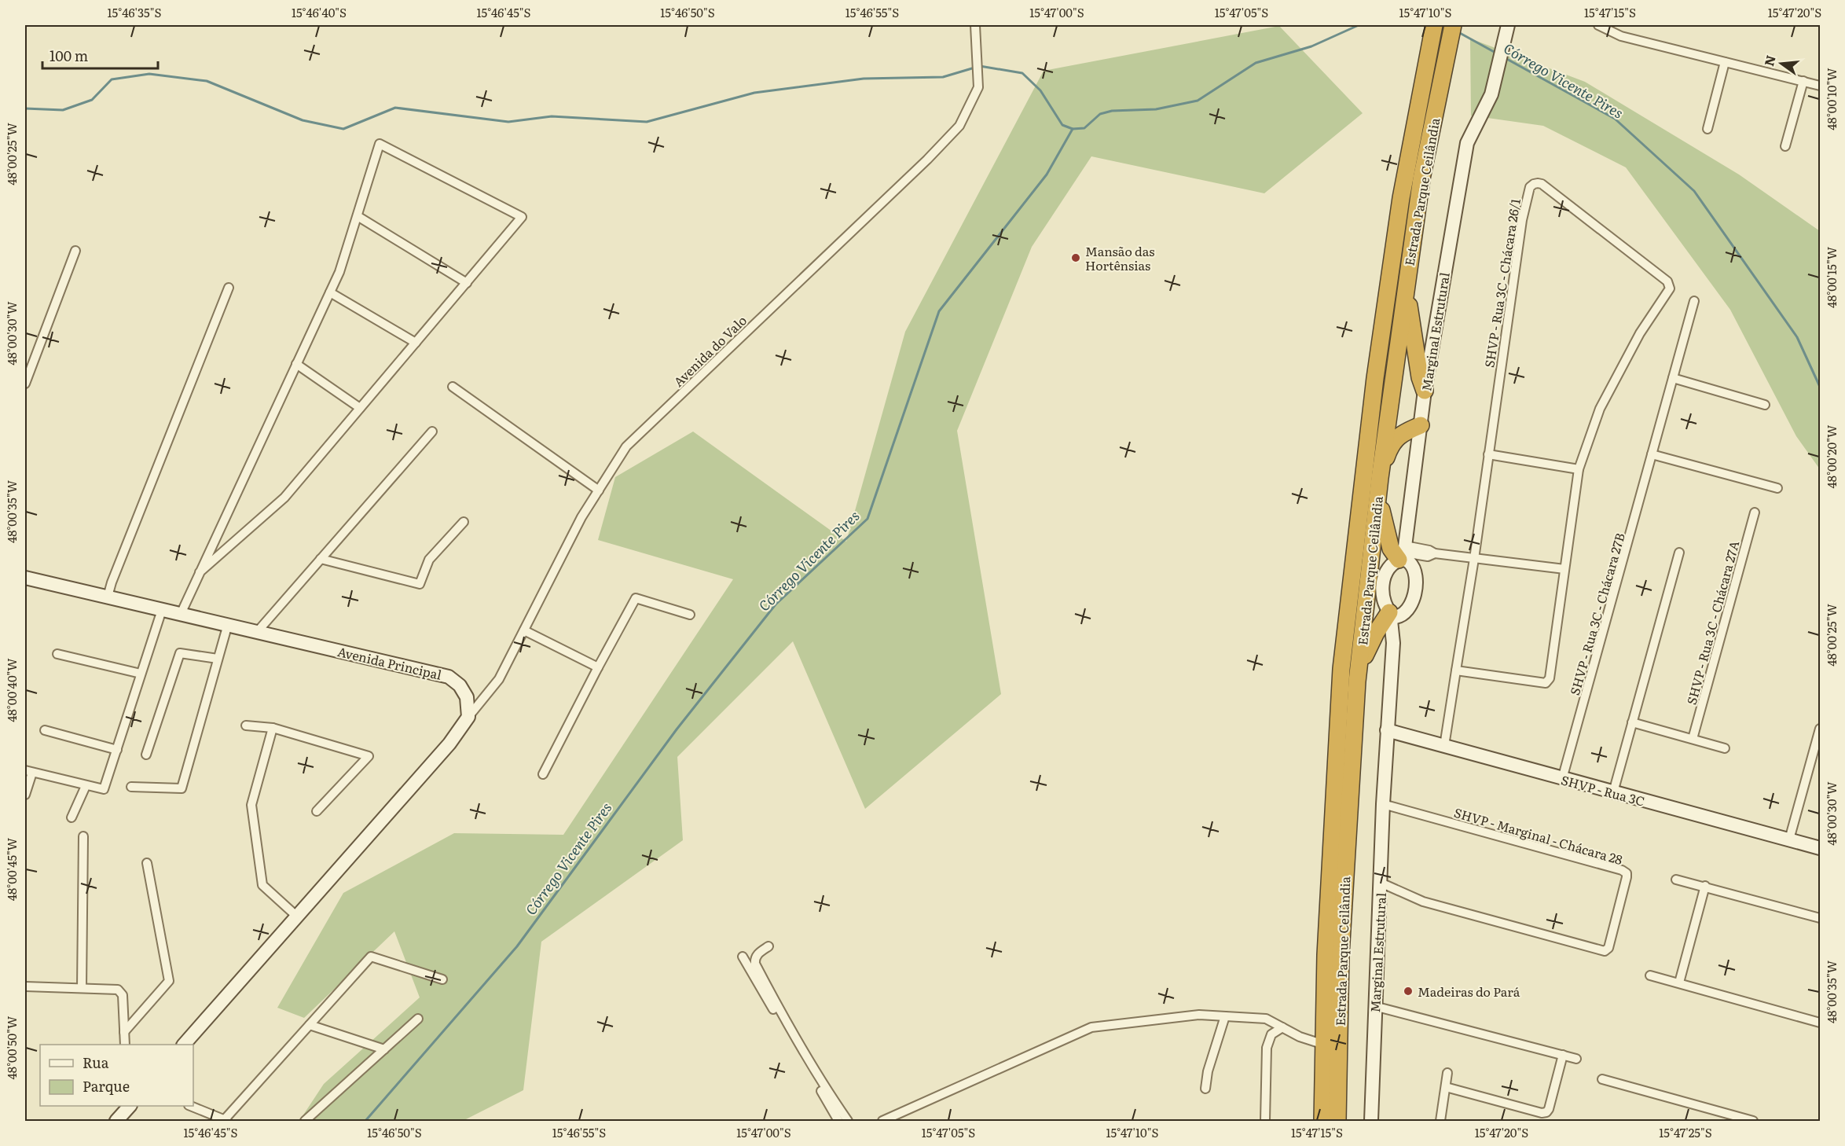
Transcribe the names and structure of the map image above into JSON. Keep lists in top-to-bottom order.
{
  "streets": {
    "highway": ["Estrada Parque Ceilândia"],
    "street": [
      "SHVP - Rua 3C - Chácara 26/1",
      "Marginal Estrutural",
      "Avenida do Valo",
      "SHVP - Rua 3C - Chácara 27B",
      "SHVP - Rua 3C - Chácara 27A",
      "Avenida Principal",
      "SHVP - Rua 3C",
      "SHVP - Marginal - Chácara 28"
    ]
  },
  "crossings": [
    ["SHVP - Rua 3C - Chácara 26/1", "SHVP - Rua 3C"],
    ["Marginal Estrutural", "SHVP - Rua 3C"],
    ["Marginal Estrutural", "SHVP - Marginal - Chácara 28"],
    ["Avenida do Valo", "Avenida Principal"],
    ["SHVP - Rua 3C - Chácara 27B", "SHVP - Rua 3C"]
  ],
  "water": ["Córrego Vicente Pires"],
  "places": ["Mansão das Hortênsias", "Madeiras do Pará"],
  "legend": ["Rua", "Parque"],
  "scale_bar": "100 m",
  "north": "left",
  "coordinates": [
    "15°46'35\"S",
    "15°46'40\"S",
    "15°46'45\"S",
    "15°46'50\"S",
    "15°46'55\"S",
    "15°47'00\"S",
    "15°47'05\"S",
    "15°47'10\"S",
    "15°47'15\"S",
    "15°47'20\"S",
    "48°00'10\"W",
    "48°00'25\"W",
    "48°00'15\"W",
    "48°00'30\"W",
    "48°00'20\"W",
    "48°00'35\"W",
    "48°00'40\"W",
    "48°00'45\"W",
    "48°00'50\"W",
    "15°47'25\"S"
  ]
}
